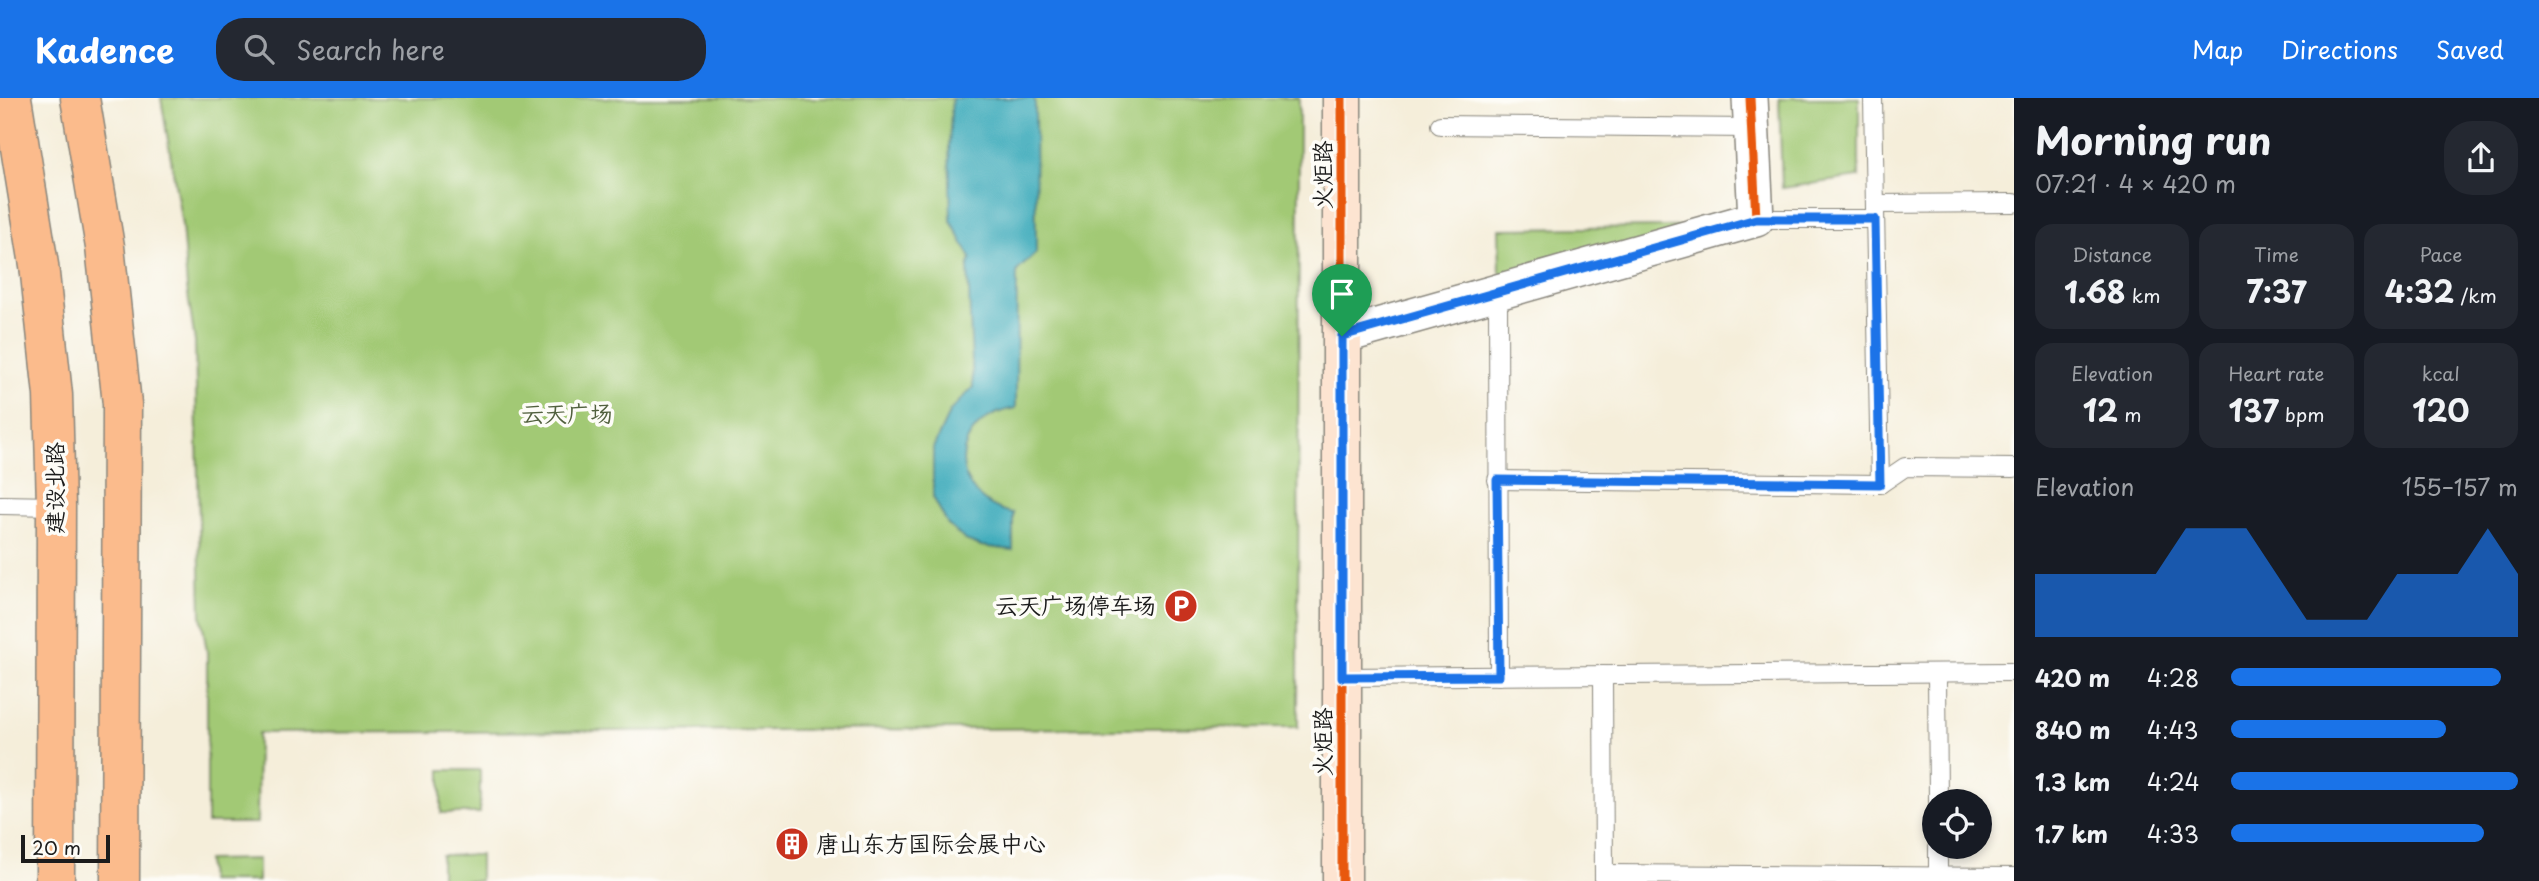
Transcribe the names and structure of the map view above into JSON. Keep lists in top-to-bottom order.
{
  "streets": {
    "main road": ["建设北路"],
    "street": ["火炬路"]
  },
  "parks": ["云天广场"],
  "places": {
    "parking": ["云天广场停车场"],
    "building": ["唐山东方国际会展中心"]
  },
  "scale_bar": "20 m",
  "page": {
    "header": "Kadence",
    "search": "Search here",
    "nav": ["Map", "Directions", "Saved"],
    "heading": ["Morning run", "07:21 · 4 × 420 m"],
    "stats": [
      ["Distance", "1.68 km"],
      ["Time", "7:37"],
      ["Pace", "4:32 /km"],
      ["Elevation", "12 m"],
      ["Heart rate", "137 bpm"],
      ["kcal", "120"]
    ],
    "chart": ["Elevation", "155–157 m"],
    "list": [
      {
        "name": "420 m",
        "note": "4:28"
      },
      {
        "name": "840 m",
        "note": "4:43"
      },
      {
        "name": "1.3 km",
        "note": "4:24"
      },
      {
        "name": "1.7 km",
        "note": "4:33"
      }
    ],
    "scale": "20 m"
  }
}
